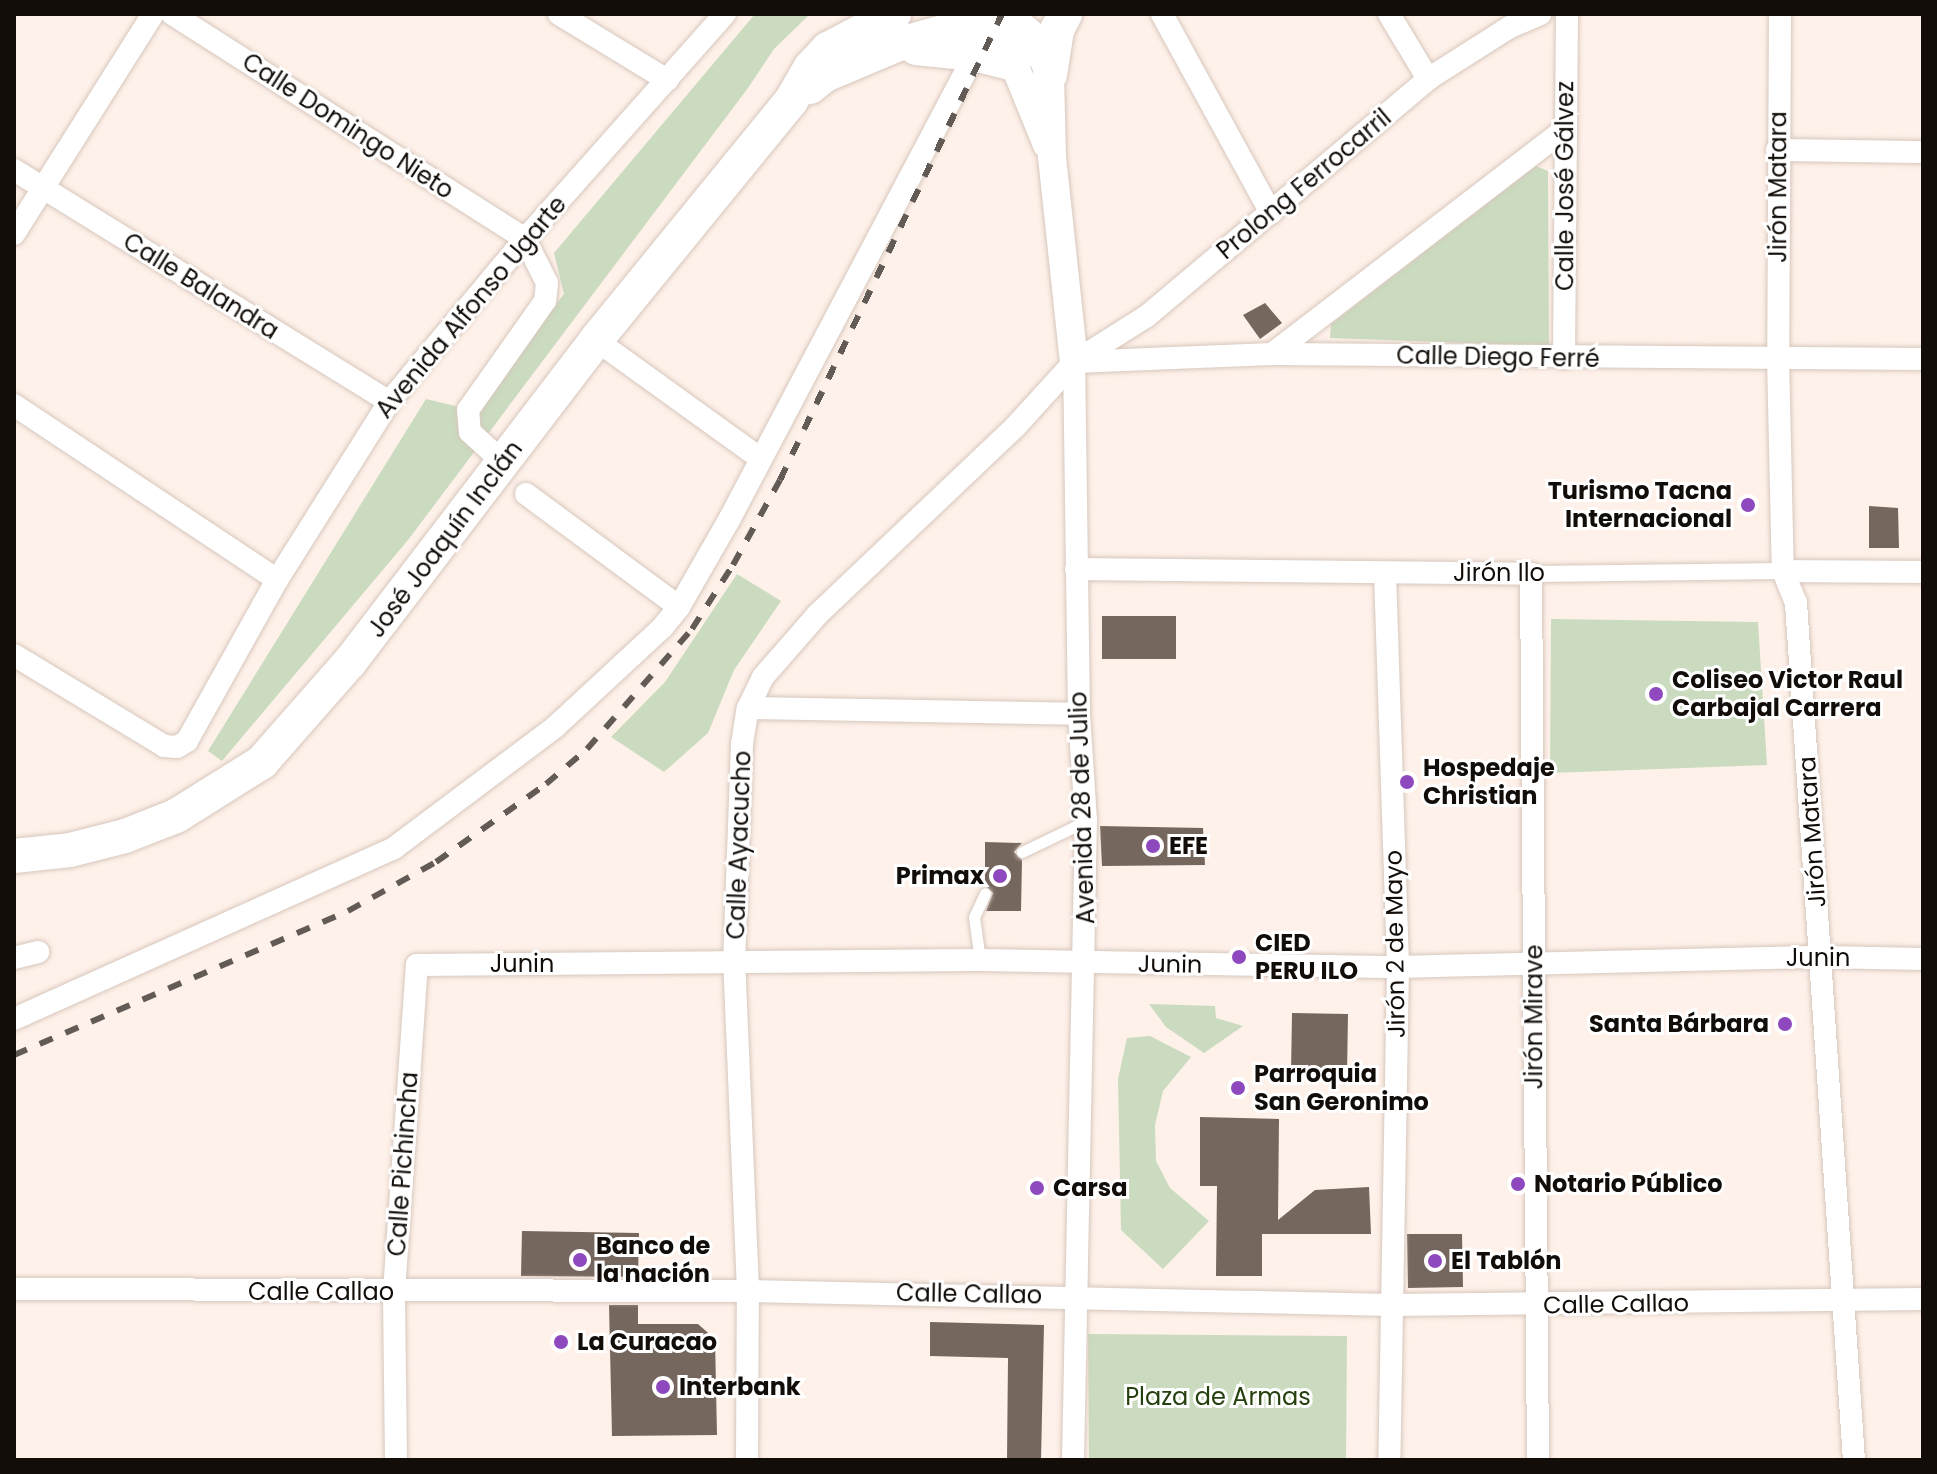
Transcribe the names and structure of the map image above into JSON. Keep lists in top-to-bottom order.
{
  "streets": {
    "main road": ["José Joaquín Inclán"],
    "street": [
      "Calle Domingo Nieto",
      "Prolong Ferrocarril",
      "Calle José Gálvez",
      "Jirón Matara",
      "Calle Balandra",
      "Avenida Alfonso Ugarte",
      "Calle Diego Ferré",
      "Jirón Ilo",
      "Avenida 28 de Julio",
      "Calle Ayacucho",
      "Jirón 2 de Mayo",
      "Junin",
      "Jirón Mirave",
      "Calle Pichincha",
      "Calle Callao"
    ]
  },
  "crossings": [
    ["Calle Domingo Nieto", "Avenida Alfonso Ugarte"],
    ["Prolong Ferrocarril", "Calle Diego Ferré"],
    ["Prolong Ferrocarril", "Avenida 28 de Julio"],
    ["Prolong Ferrocarril", "Calle Ayacucho"],
    ["Calle José Gálvez", "Calle Diego Ferré"],
    ["Jirón Matara", "Calle Diego Ferré"],
    ["Jirón Matara", "Jirón Ilo"],
    ["Jirón Matara", "Junin"],
    ["Jirón Matara", "Calle Callao"],
    ["Calle Balandra", "Avenida Alfonso Ugarte"],
    ["Calle Diego Ferré", "Avenida 28 de Julio"],
    ["Calle Diego Ferré", "Calle Ayacucho"],
    ["José Joaquín Inclán", "Avenida 28 de Julio"],
    ["Jirón Ilo", "Avenida 28 de Julio"],
    ["Jirón Ilo", "Jirón 2 de Mayo"],
    ["Jirón Ilo", "Jirón Mirave"],
    ["Avenida 28 de Julio", "Calle Ayacucho"],
    ["Avenida 28 de Julio", "Junin"],
    ["Avenida 28 de Julio", "Calle Callao"],
    ["Calle Ayacucho", "Junin"],
    ["Calle Ayacucho", "Calle Callao"],
    ["Jirón 2 de Mayo", "Junin"],
    ["Jirón 2 de Mayo", "Calle Callao"],
    ["Junin", "Jirón Mirave"],
    ["Junin", "Calle Pichincha"],
    ["Jirón Mirave", "Calle Callao"],
    ["Calle Pichincha", "Calle Callao"]
  ],
  "parks": ["Plaza de Armas"],
  "places": [
    "Turismo Tacna Internacional",
    "Coliseo Victor Raul Carbajal Carrera",
    "Hospedaje Christian",
    "EFE",
    "Primax",
    "CIED PERU ILO",
    "Santa Bárbara",
    "Parroquia San Geronimo",
    "Notario Público",
    "Carsa",
    "Banco de la nación",
    "El Tablón",
    "La Curacao",
    "Interbank"
  ]
}
